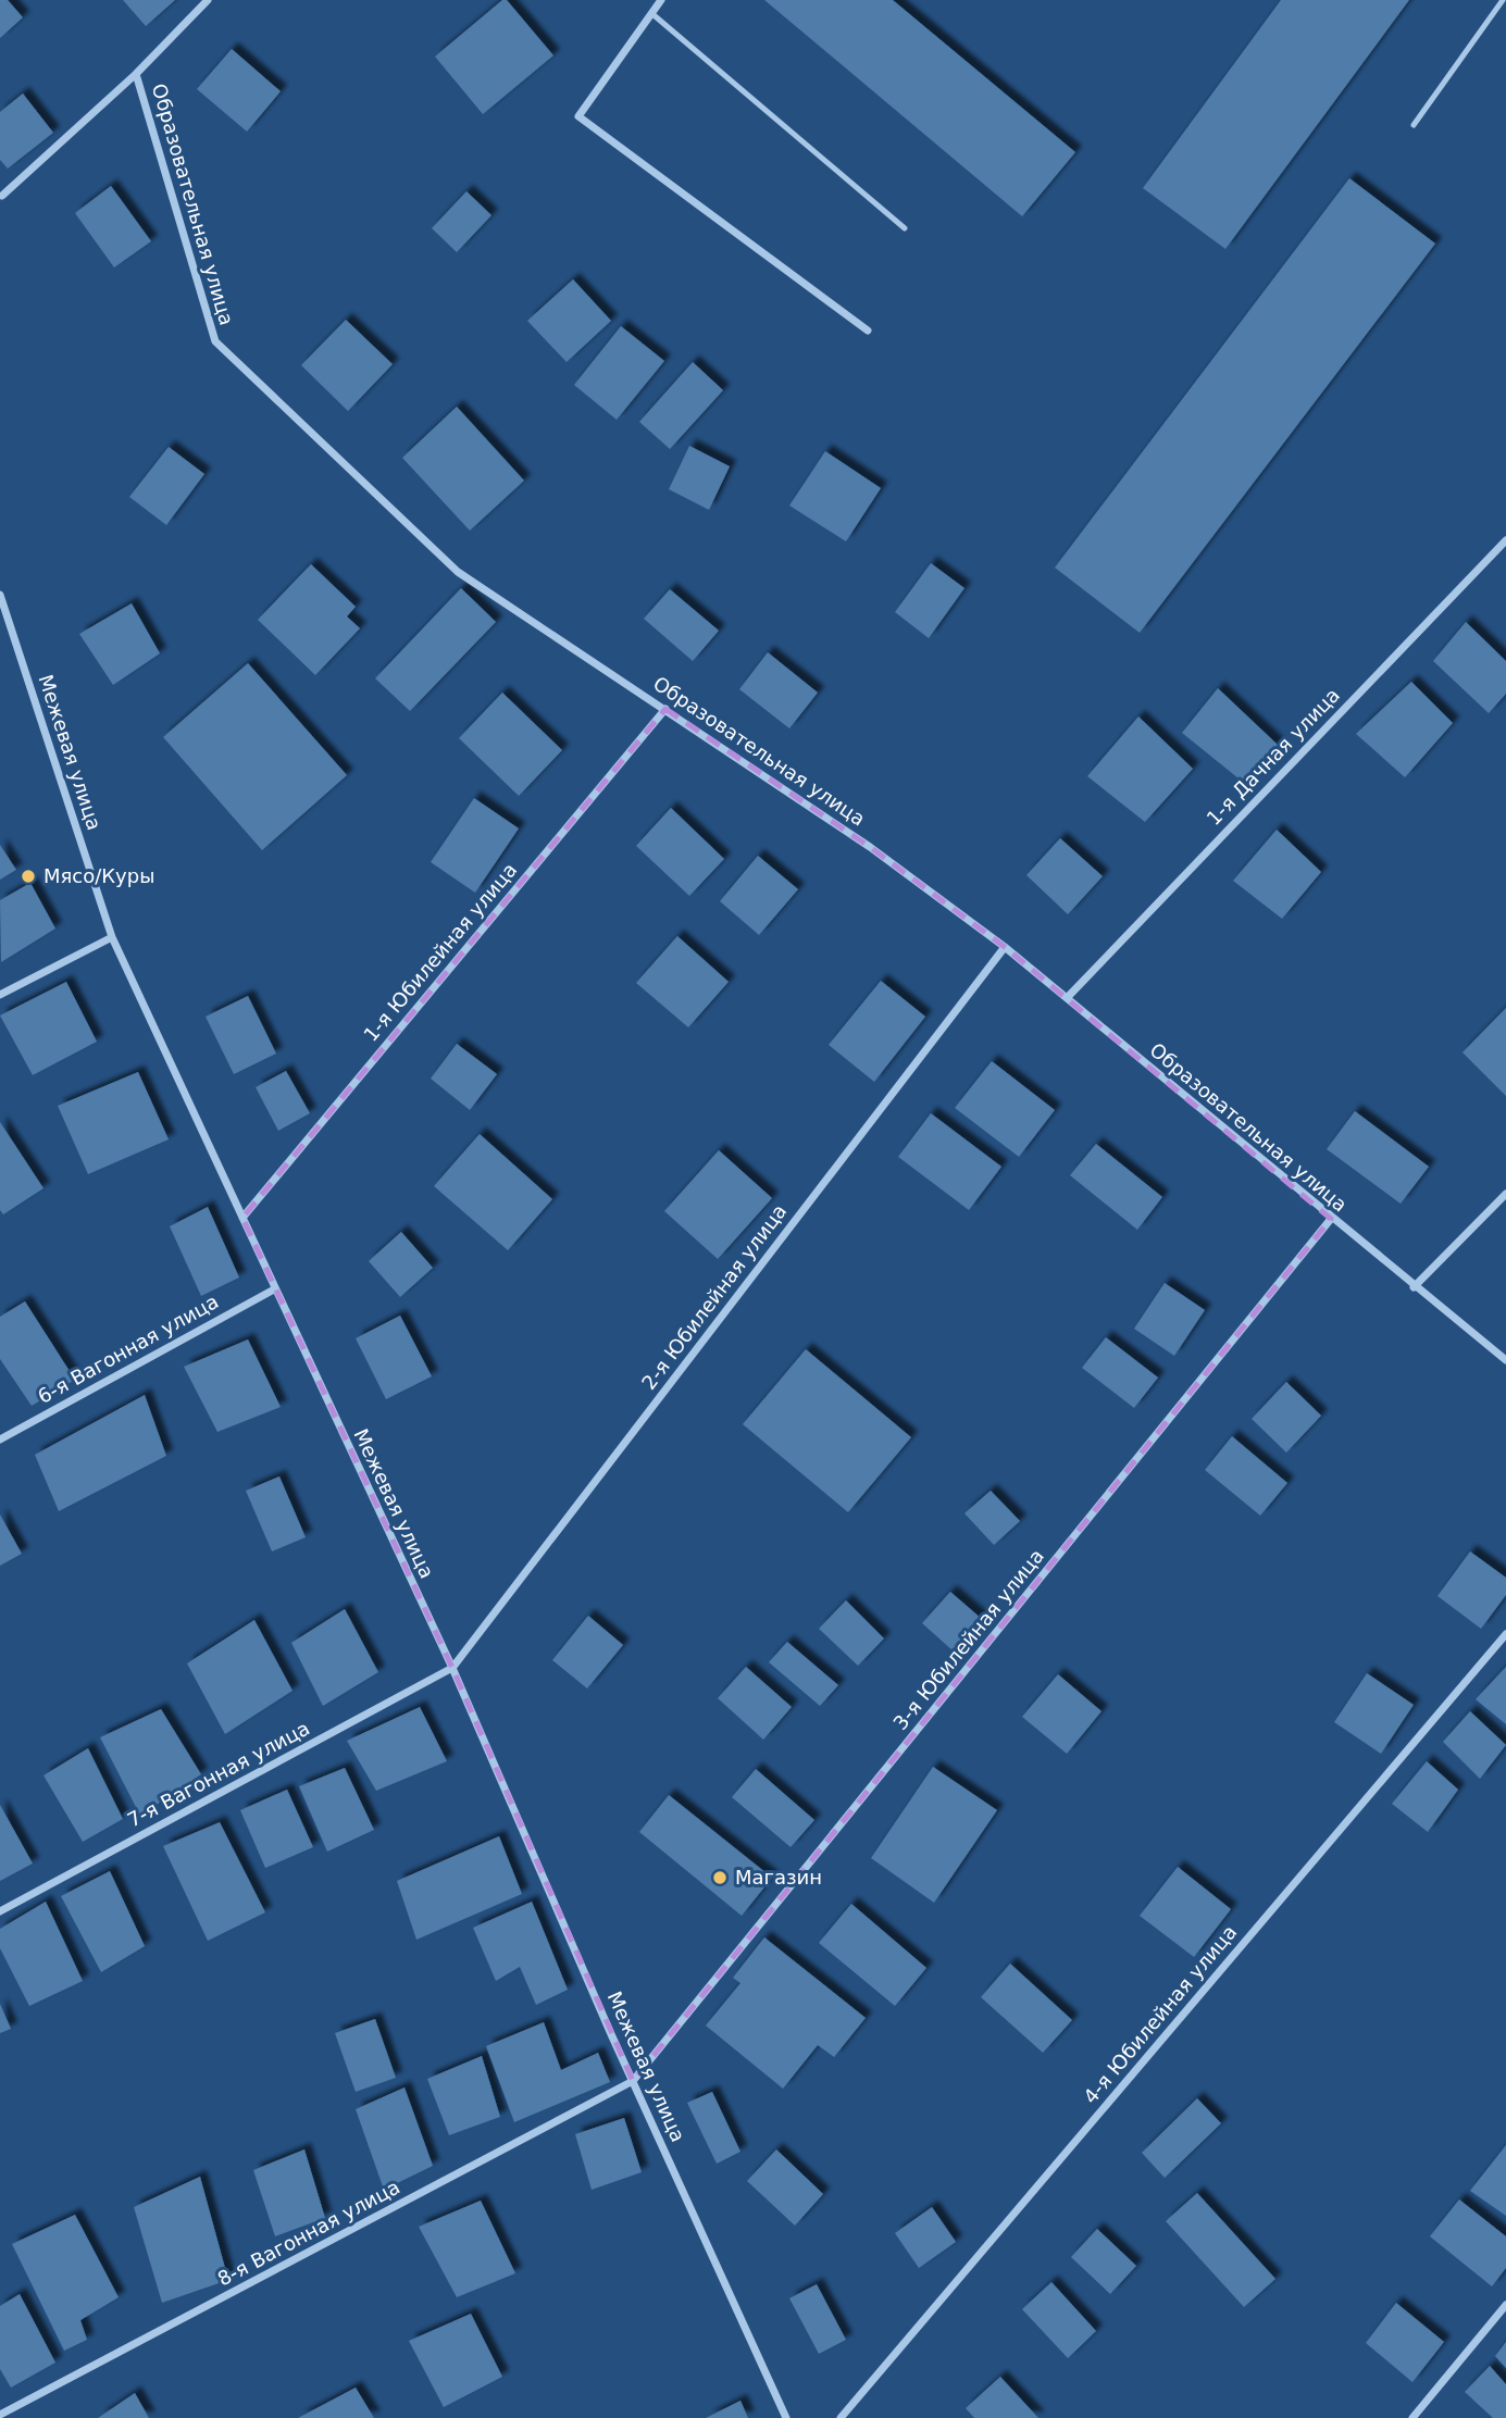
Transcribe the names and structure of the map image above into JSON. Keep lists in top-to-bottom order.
{
  "streets": {
    "street": [
      "Образовательная улица",
      "Межевая улица",
      "1-я Дачная улица",
      "1-я Юбилейная улица",
      "2-я Юбилейная улица",
      "6-я Вагонная улица",
      "3-я Юбилейная улица",
      "7-я Вагонная улица",
      "4-я Юбилейная улица",
      "8-я Вагонная улица"
    ]
  },
  "crossings": [
    ["Образовательная улица", "1-я Дачная улица"],
    ["Образовательная улица", "1-я Юбилейная улица"],
    ["Образовательная улица", "2-я Юбилейная улица"],
    ["Образовательная улица", "3-я Юбилейная улица"],
    ["Межевая улица", "1-я Юбилейная улица"],
    ["Межевая улица", "2-я Юбилейная улица"],
    ["Межевая улица", "6-я Вагонная улица"],
    ["Межевая улица", "3-я Юбилейная улица"],
    ["Межевая улица", "7-я Вагонная улица"],
    ["Межевая улица", "8-я Вагонная улица"],
    ["2-я Юбилейная улица", "7-я Вагонная улица"],
    ["3-я Юбилейная улица", "8-я Вагонная улица"]
  ],
  "places": ["Мясо/Куры", "Магазин"]
}
